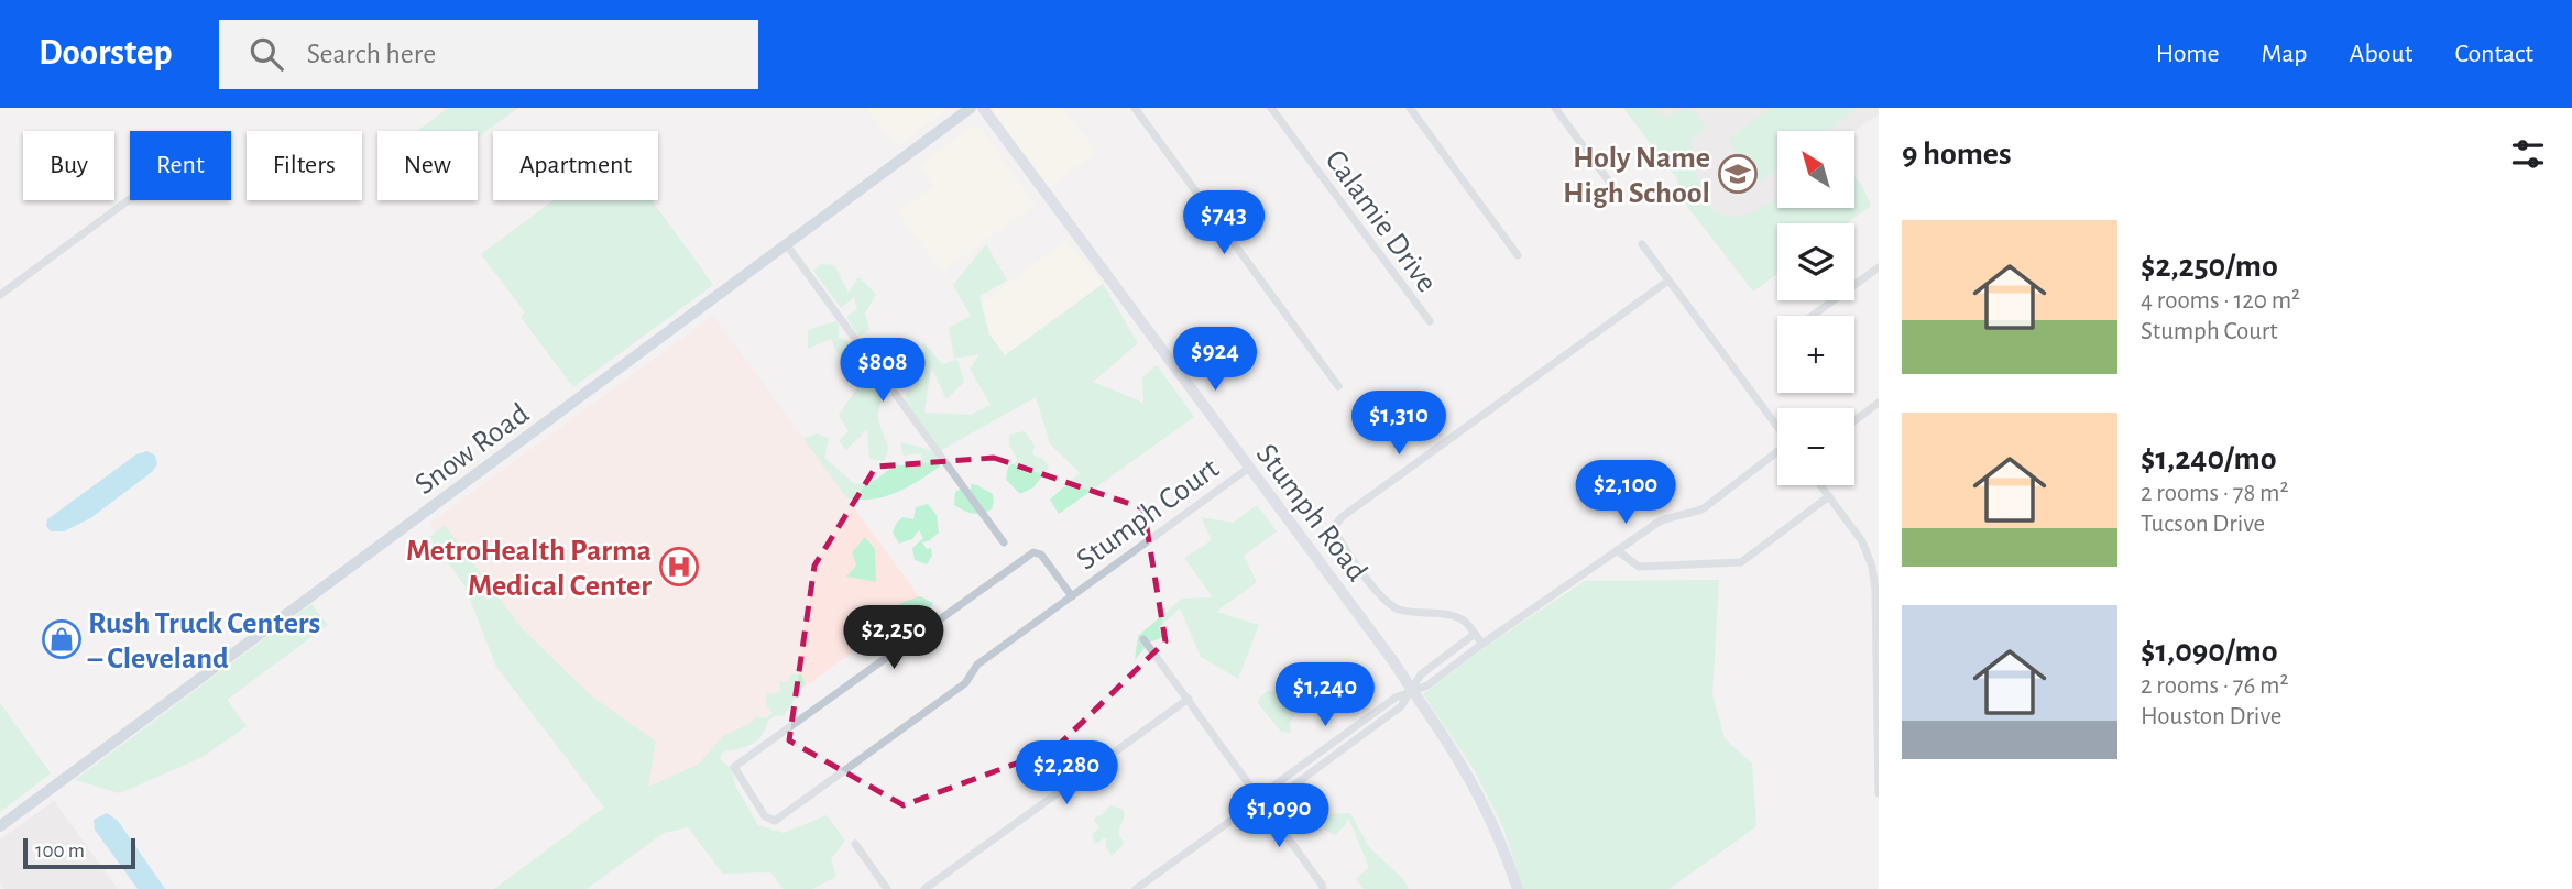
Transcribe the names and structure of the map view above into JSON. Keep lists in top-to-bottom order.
{
  "streets": {
    "main road": ["Snow Road", "Stumph Road"],
    "street": ["Calamie Drive", "Stumph Court"]
  },
  "crossings": [
    ["Stumph Road", "Stumph Court"]
  ],
  "places": {
    "school or university": ["Holy Name High School"],
    "hospital": ["MetroHealth Parma Medical Center"],
    "shop": ["Rush Truck Centers – Cleveland"]
  },
  "scale_bar": "100 m",
  "north": "top left",
  "page": {
    "header": "Doorstep",
    "search": "Search here",
    "nav": [
      "Home",
      "Map",
      "About",
      "Contact"
    ],
    "heading": "9 homes",
    "map_buttons": ["+", "−"],
    "chip": [
      "Buy",
      "Rent",
      "Filters",
      "New",
      "Apartment"
    ],
    "price": [
      "$743",
      "$924",
      "$808",
      "$1,310",
      "$2,100",
      "$2,250",
      "$1,240",
      "$2,280",
      "$1,090"
    ],
    "list": [
      {
        "name": "$2,250/mo",
        "note": "4 rooms · 120 m² · Stumph Court"
      },
      {
        "name": "$1,240/mo",
        "note": "2 rooms · 78 m² · Tucson Drive"
      },
      {
        "name": "$1,090/mo",
        "note": "2 rooms · 76 m² · Houston Drive"
      }
    ],
    "scale": "100 m"
  }
}
